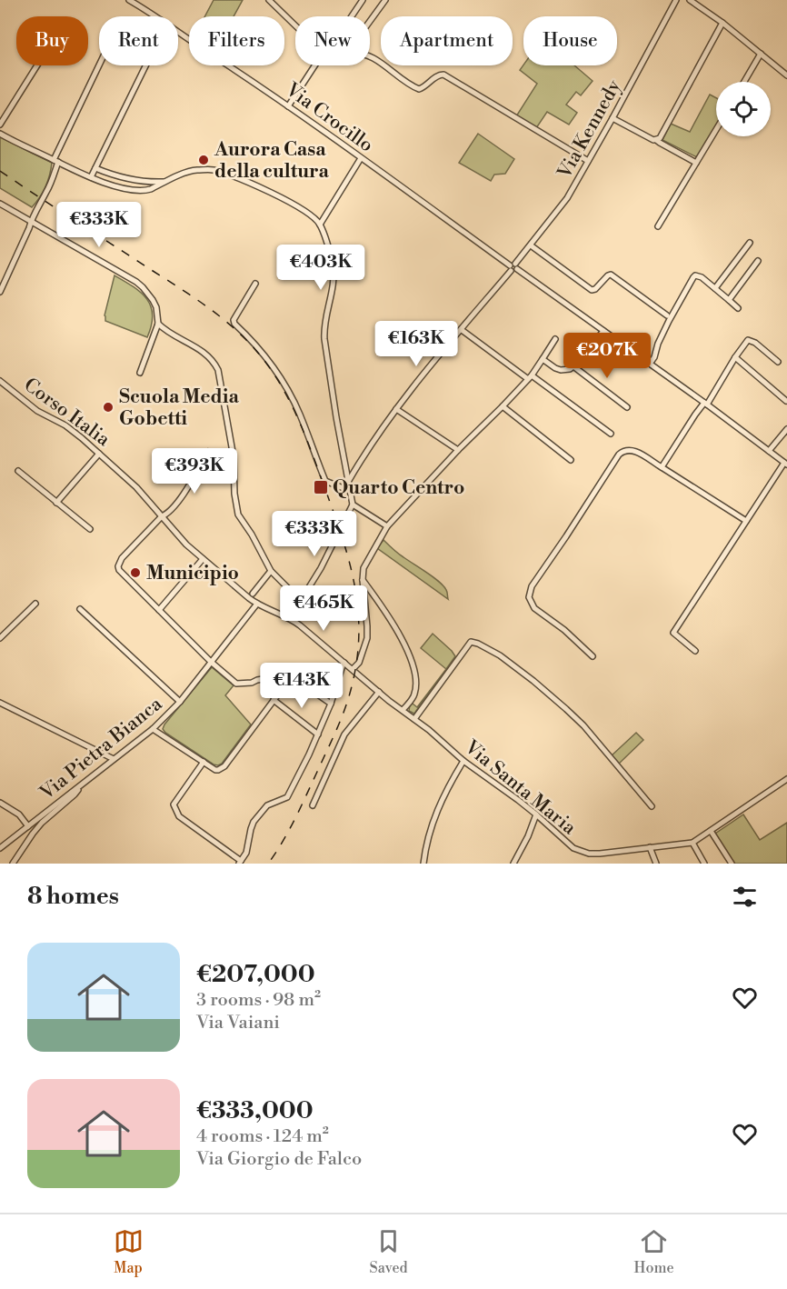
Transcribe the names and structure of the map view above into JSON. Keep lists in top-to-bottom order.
{
  "streets": {
    "street": [
      "Via Crocillo",
      "Via Kennedy",
      "Corso Italia",
      "Via Pietra Bianca",
      "Via Santa Maria"
    ]
  },
  "crossings": [
    ["Via Crocillo", "Via Kennedy"],
    ["Corso Italia", "Via Pietra Bianca"],
    ["Corso Italia", "Via Santa Maria"],
    ["Via Pietra Bianca", "Via Santa Maria"]
  ],
  "places": {
    "other": ["Aurora Casa della cultura", "Scuola Media Gobetti", "Municipio"],
    "transit": ["Quarto Centro"]
  },
  "page": {
    "chip": [
      "Buy",
      "Rent",
      "Filters",
      "New",
      "Apartment",
      "House"
    ],
    "price": [
      "€333K",
      "€403K",
      "€163K",
      "€207K",
      "€393K",
      "€333K",
      "€465K",
      "€143K"
    ],
    "heading": "8 homes",
    "list": [
      {
        "name": "€207,000",
        "note": "3 rooms · 98 m² · Via Vaiani"
      },
      {
        "name": "€333,000",
        "note": "4 rooms · 124 m² · Via Giorgio de Falco"
      }
    ],
    "tabs": ["Map", "Saved", "Home"]
  }
}
